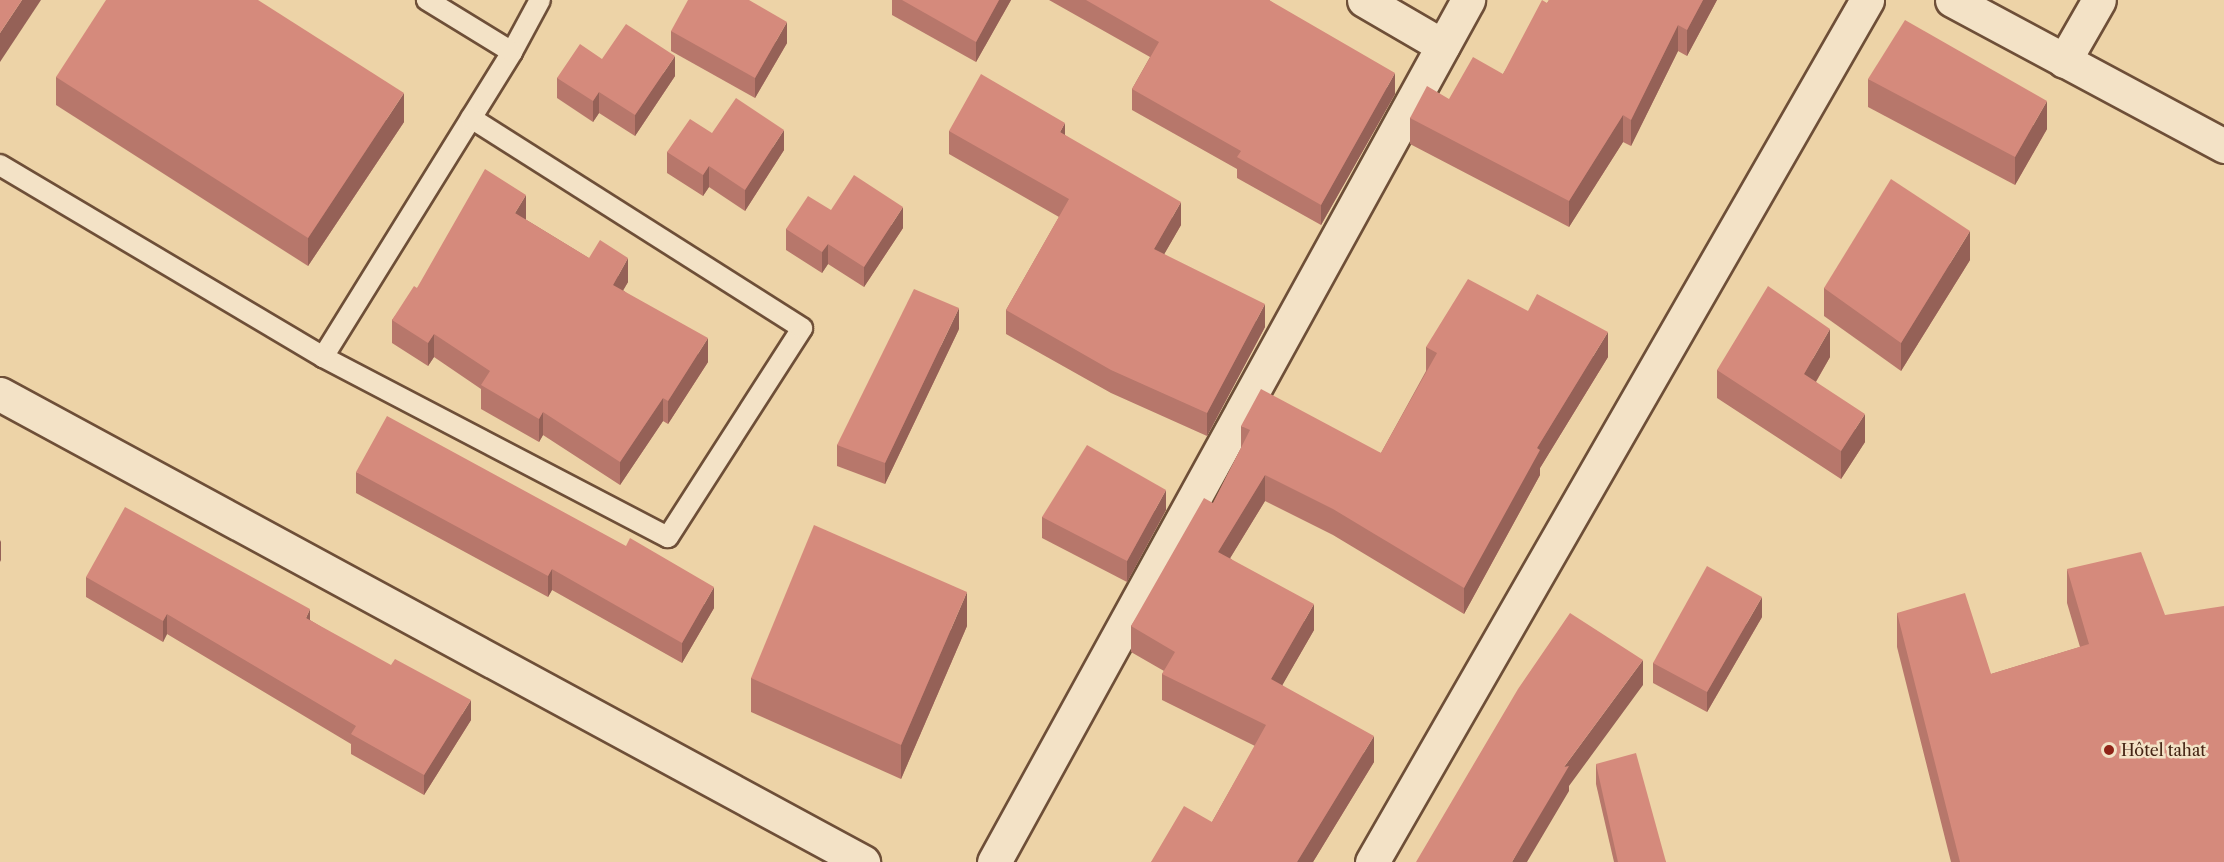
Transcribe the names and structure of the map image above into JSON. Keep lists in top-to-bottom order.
{
  "places": ["Hôtel tahat"]
}
